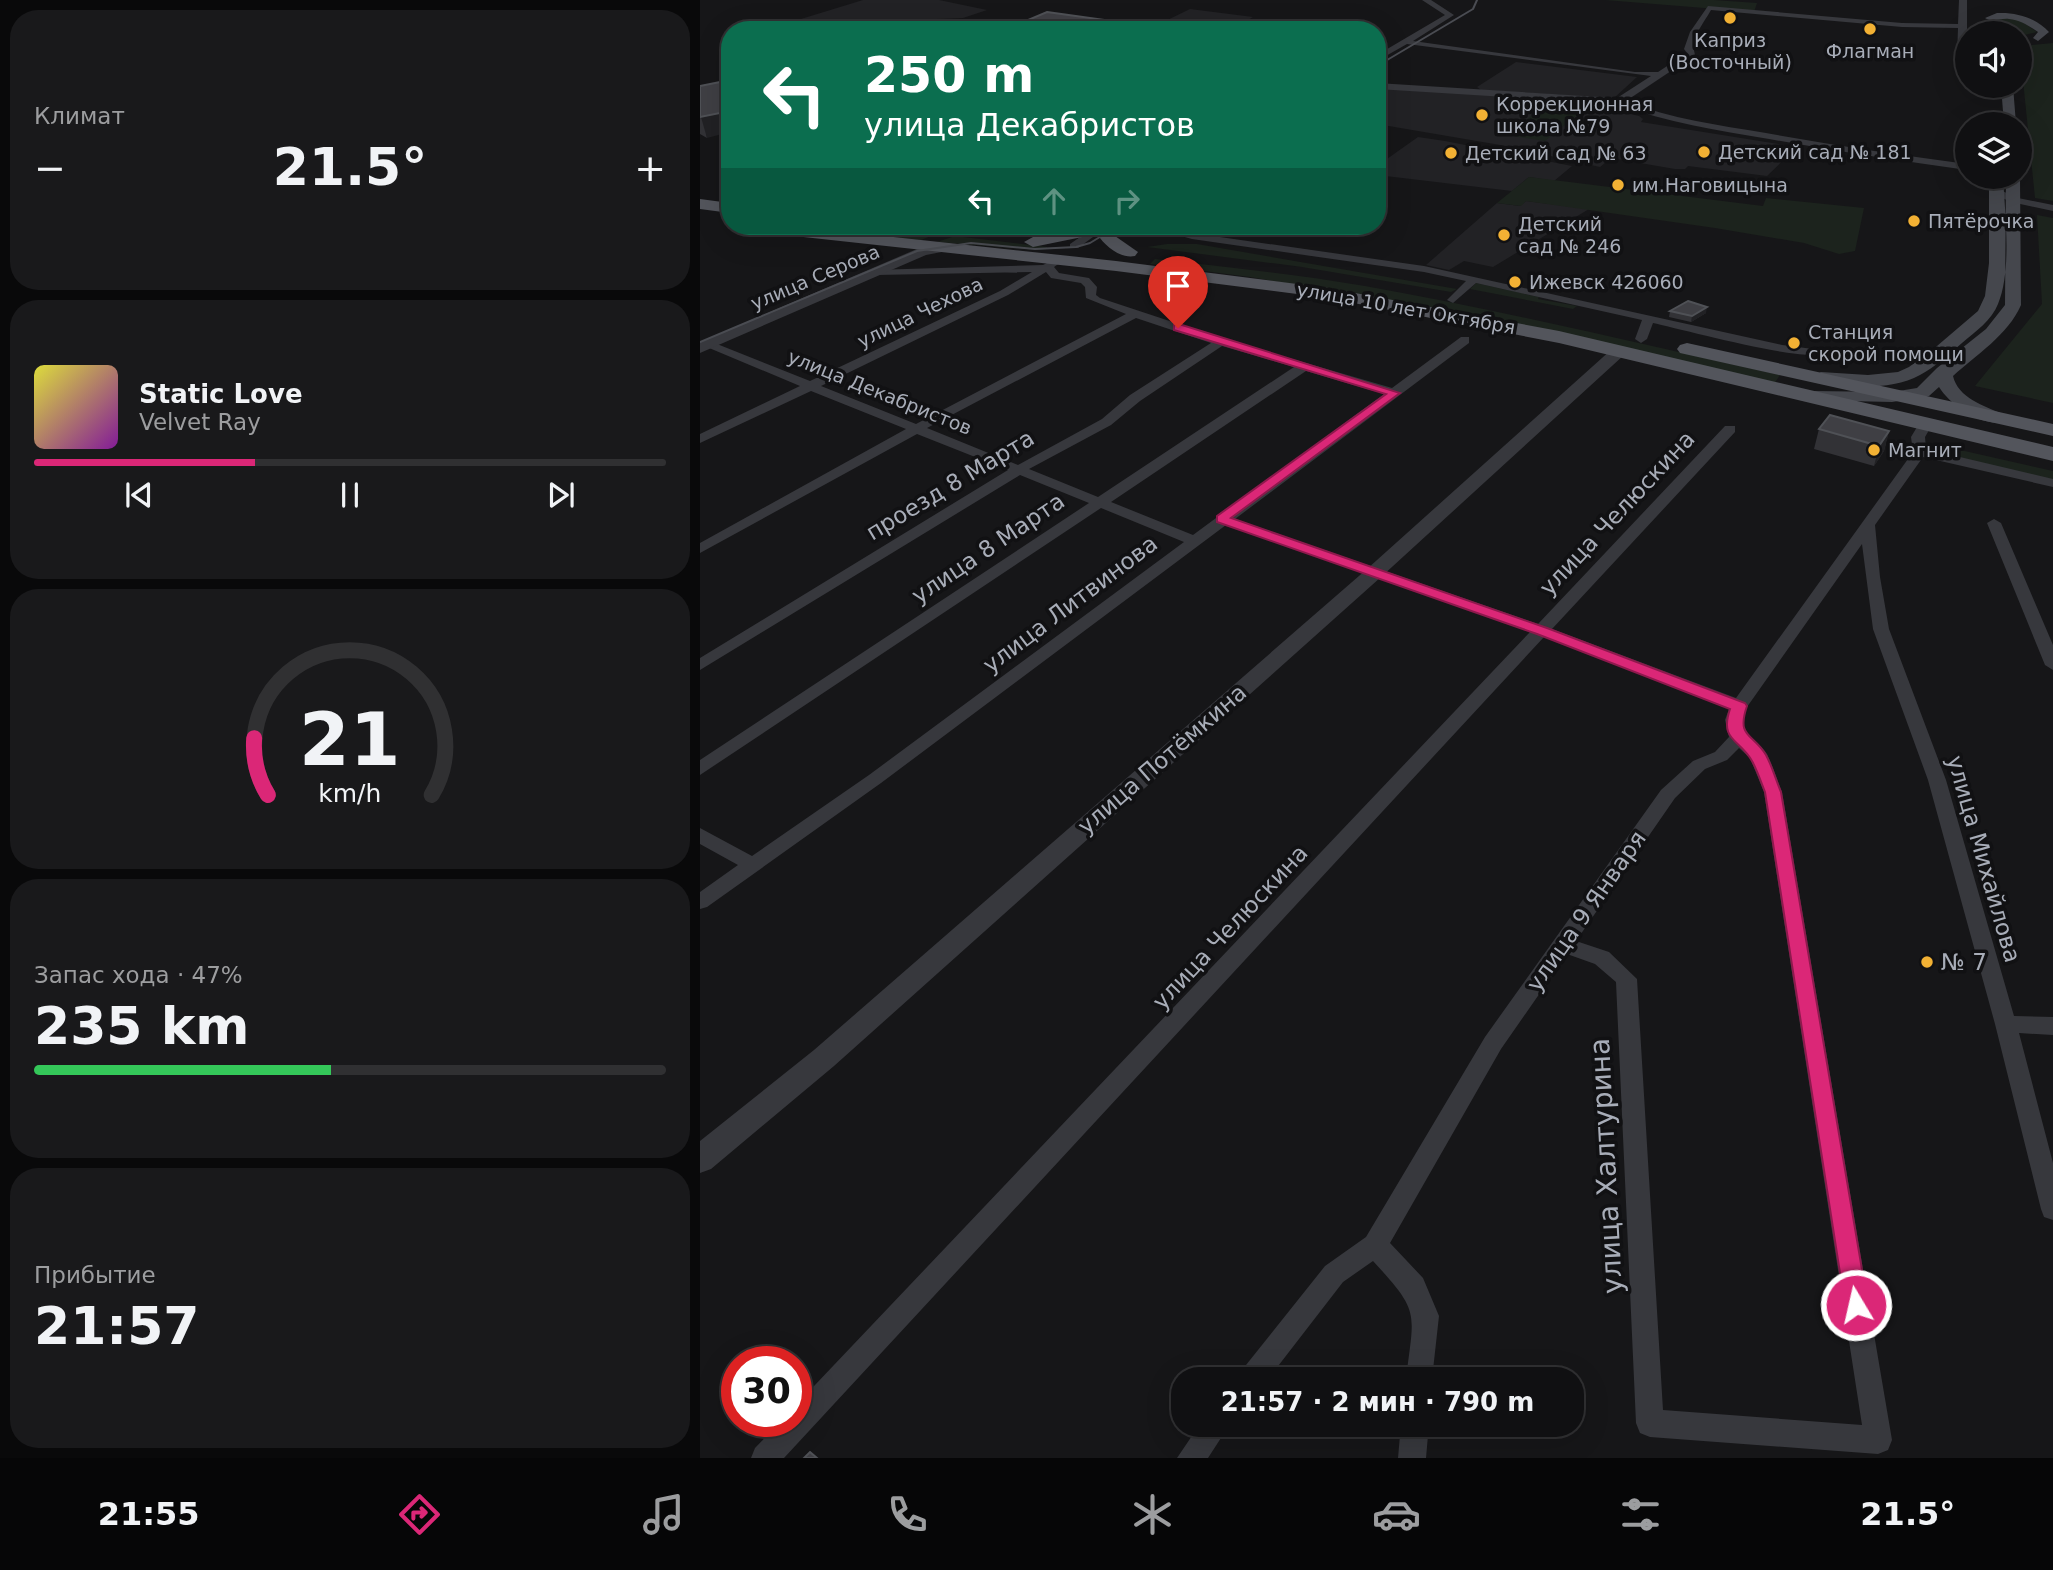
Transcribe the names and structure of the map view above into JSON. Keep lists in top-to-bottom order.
{
  "streets": {
    "main road": ["улица 10 лет Октября"],
    "street": [
      "улица Серова",
      "улица Чехова",
      "улица Декабристов",
      "проезд 8 Марта",
      "улица Челюскина",
      "улица 8 Марта",
      "улица Литвинова",
      "улица Потёмкина",
      "улица Михайлова",
      "улица 9 Января",
      "улица Халтурина"
    ]
  },
  "crossings": [
    ["улица Серова", "улица 10 лет Октября"],
    ["улица Серова", "улица Декабристов"],
    ["улица 10 лет Октября", "улица Чехова"],
    ["улица 10 лет Октября", "улица Потёмкина"],
    ["улица Чехова", "улица Декабристов"],
    ["улица Декабристов", "проезд 8 Марта"],
    ["улица Декабристов", "улица 8 Марта"],
    ["улица Декабристов", "улица Литвинова"],
    ["улица 9 Января", "улица Халтурина"]
  ],
  "places": [
    "Каприз (Восточный)",
    "Флагман",
    "Коррекционная школа №79",
    "Детский сад № 181",
    "Детский сад № 63",
    "им.Наговицына",
    "Пятёрочка",
    "Детский сад № 246",
    "Ижевск 426060",
    "Станция скорой помощи",
    "Магнит",
    "№ 7"
  ],
  "page": {
    "tile": [
      "Климат",
      ["Запас хода · 47%", "235 km"],
      ["Прибытие", "21:57"]
    ],
    "turn": ["250 m", "улица Декабристов"],
    "heat": ["−", "21.5°", "+"],
    "song": ["Static Love", "Velvet Ray"],
    "limit": "30",
    "trip": "21:57 · 2 мин · 790 m",
    "tabs": ["21:55", "21.5°"],
    "gauge": ["21", "km/h"]
  }
}
